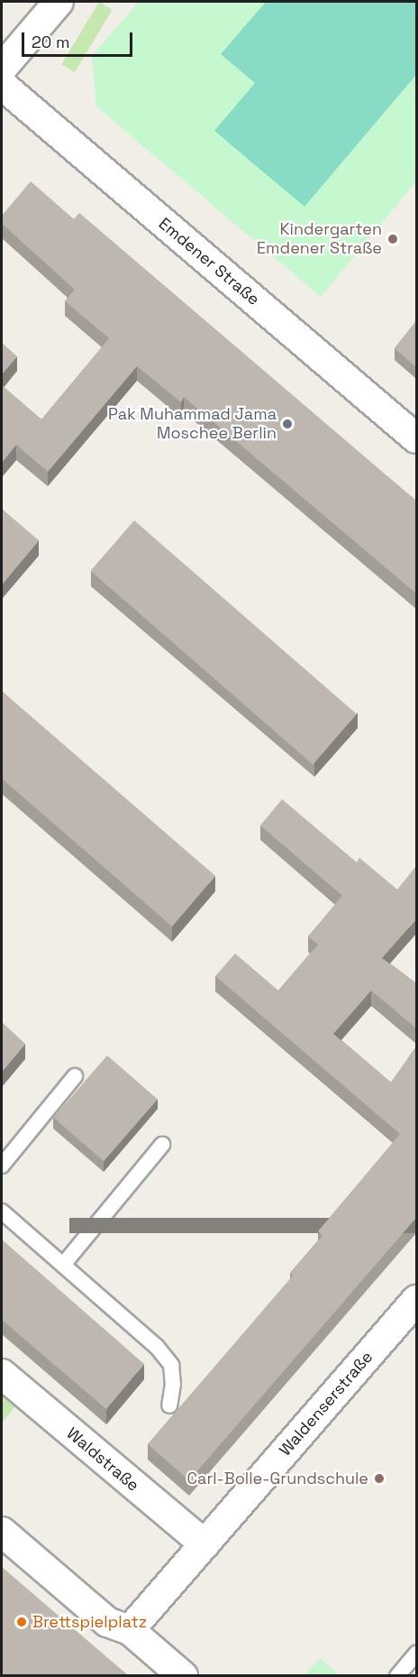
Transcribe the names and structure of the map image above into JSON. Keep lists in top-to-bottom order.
{
  "streets": {
    "street": ["Emdener Straße", "Waldenserstraße", "Waldstraße"]
  },
  "crossings": [
    ["Waldenserstraße", "Waldstraße"]
  ],
  "places": [
    "Kindergarten Emdener Straße",
    "Pak Muhammad Jama Moschee Berlin",
    "Carl-Bolle-Grundschule",
    "Brettspielplatz"
  ],
  "scale_bar": "20 m"
}
